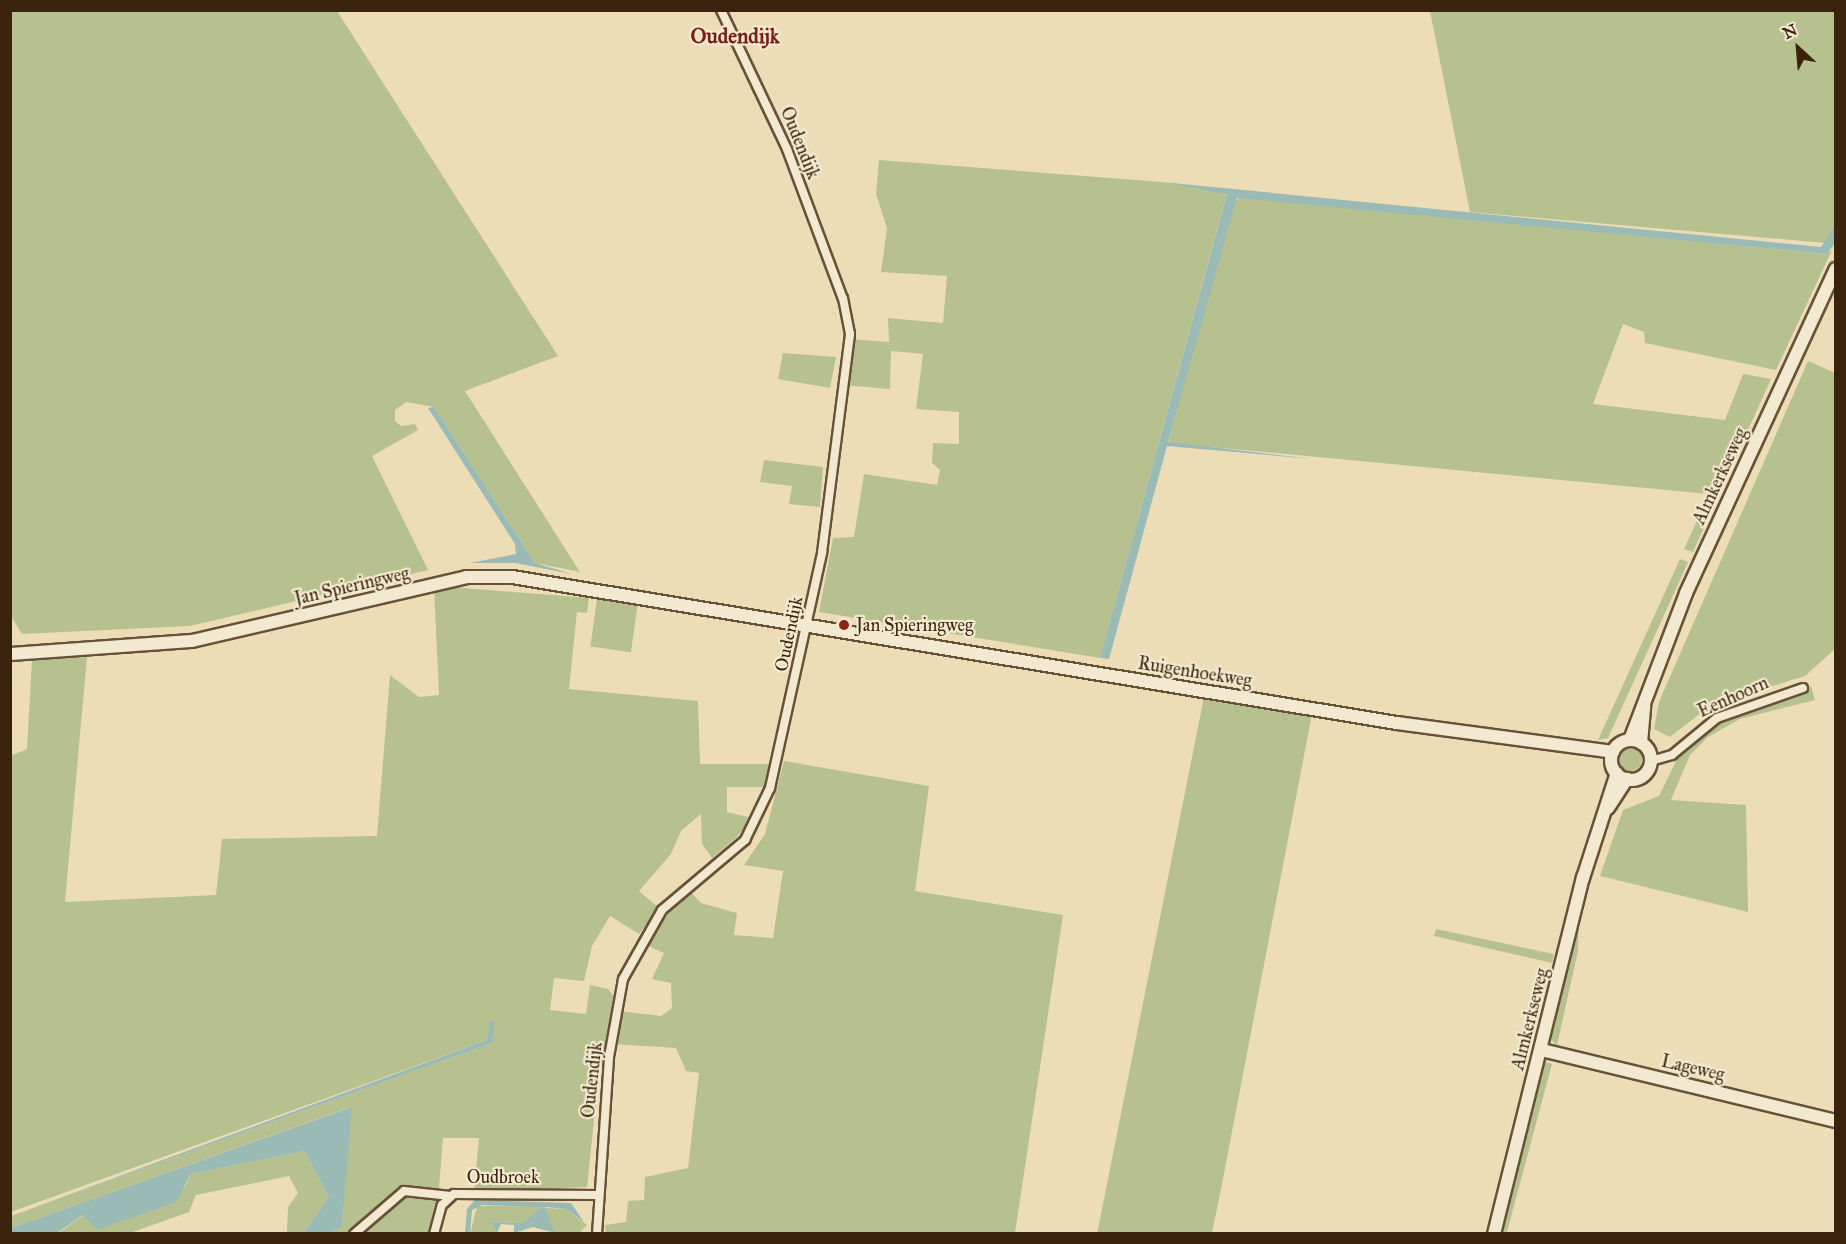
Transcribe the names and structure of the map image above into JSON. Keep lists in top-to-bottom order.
{
  "streets": {
    "street": [
      "Oudendijk",
      "Almkerkseweg",
      "Jan Spieringweg",
      "Ruigenhoekweg",
      "Eenhoorn",
      "Lageweg",
      "Oudbroek"
    ]
  },
  "crossings": [
    ["Oudendijk", "Jan Spieringweg"],
    ["Oudendijk", "Ruigenhoekweg"],
    ["Oudendijk", "Oudbroek"],
    ["Almkerkseweg", "Lageweg"],
    ["Jan Spieringweg", "Ruigenhoekweg"]
  ],
  "districts": ["Oudendijk"],
  "places": ["Jan Spieringweg"],
  "north": "top left"
}
